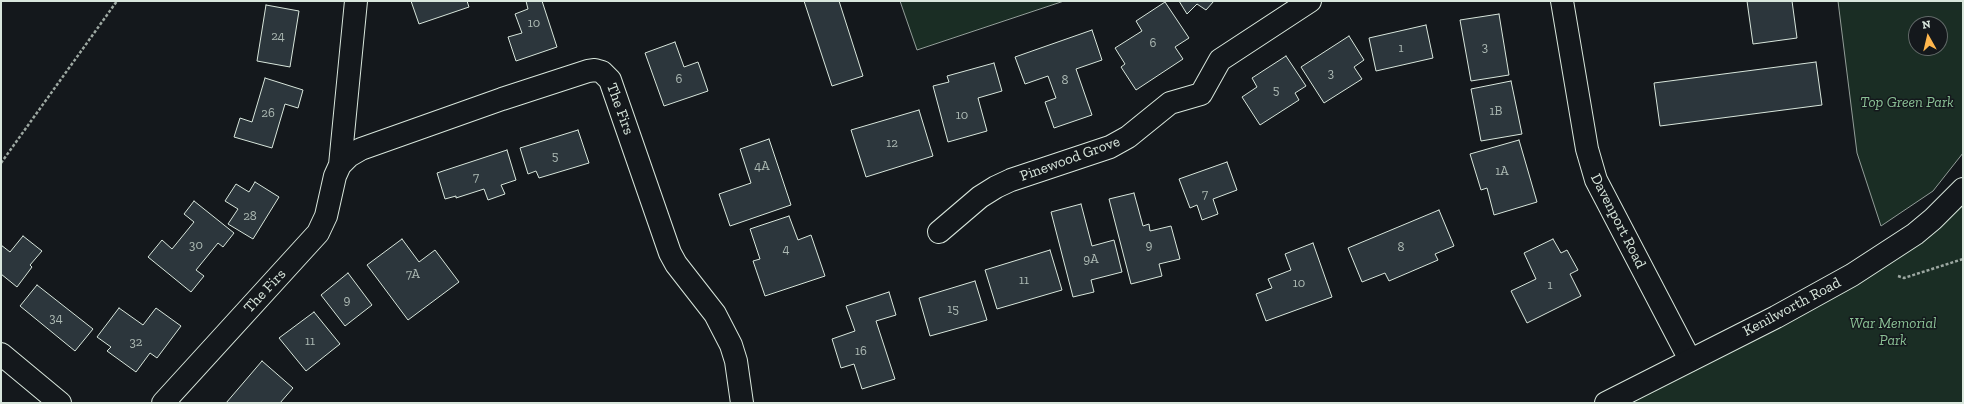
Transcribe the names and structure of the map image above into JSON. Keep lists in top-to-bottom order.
{
  "streets": {
    "street": [
      "The Firs",
      "Pinewood Grove",
      "Davenport Road",
      "Kenilworth Road"
    ]
  },
  "crossings": [
    ["Davenport Road", "Kenilworth Road"]
  ],
  "parks": ["Top Green Park", "War Memorial Park"],
  "house_numbers": [
    "10",
    "24",
    "6",
    "3",
    "1",
    "3",
    "6",
    "8",
    "5",
    "1B",
    "26",
    "10",
    "12",
    "5",
    "4A",
    "1A",
    "7",
    "7",
    "28",
    "30",
    "9",
    "8",
    "4",
    "9A",
    "7A",
    "11",
    "10",
    "1",
    "9",
    "15",
    "34",
    "11",
    "32",
    "16"
  ],
  "north": "top"
}
